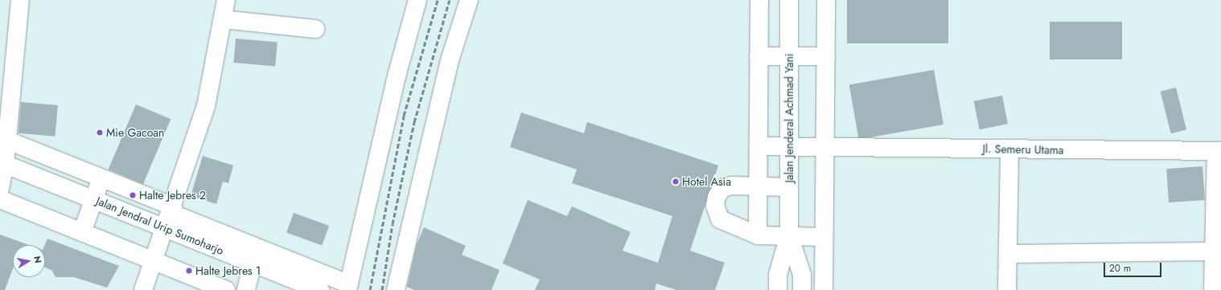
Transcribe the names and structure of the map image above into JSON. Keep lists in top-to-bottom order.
{
  "streets": {
    "street": ["Jalan Jenderal Achmad Yani", "Jl. Semeru Utama", "Jalan Jendral Urip Sumoharjo"]
  },
  "crossings": [
    ["Jalan Jenderal Achmad Yani", "Jl. Semeru Utama"]
  ],
  "places": [
    "Mie Gacoan",
    "Hotel Asia",
    "Halte Jebres 2",
    "Halte Jebres 1"
  ],
  "scale_bar": "20 m",
  "north": "right"
}
